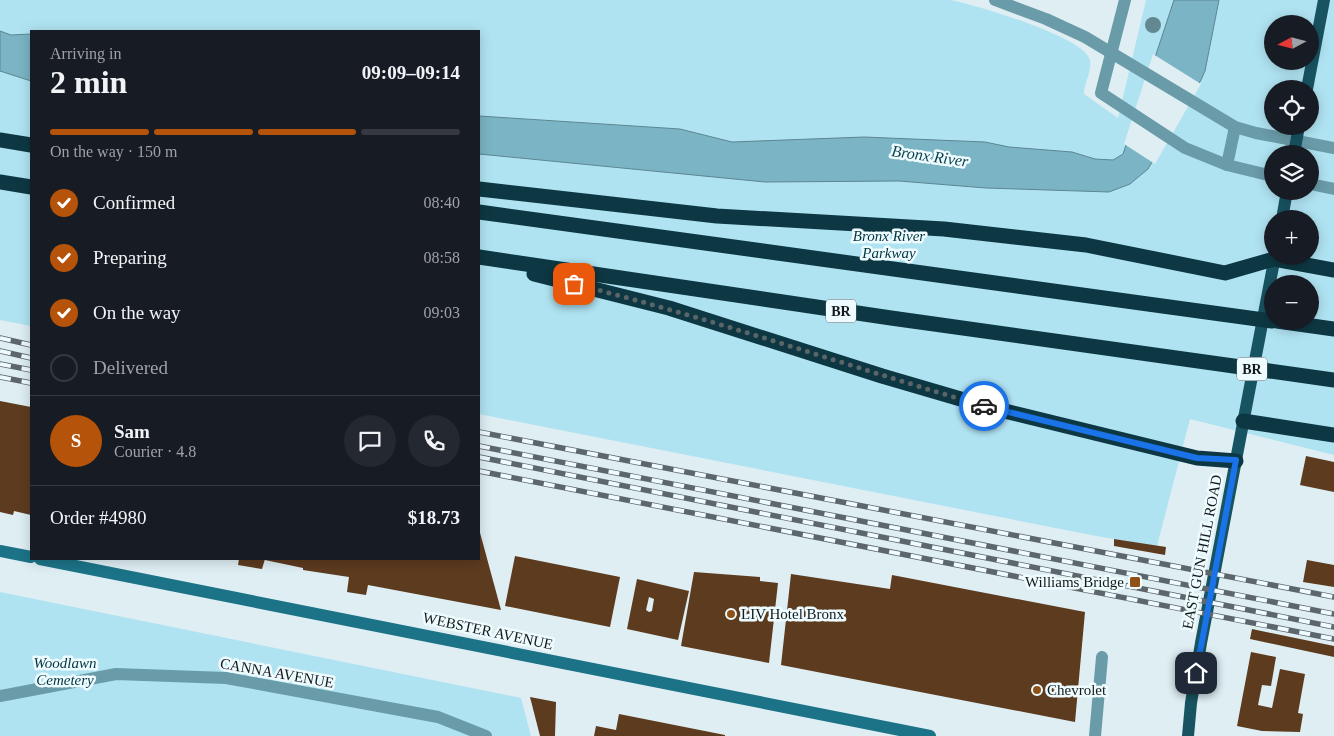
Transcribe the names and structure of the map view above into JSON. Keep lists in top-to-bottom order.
{
  "streets": {
    "highway": ["BR"],
    "main road": ["EAST GUN HILL ROAD", "WEBSTER AVENUE"],
    "street": ["CANNA AVENUE"]
  },
  "water": ["Bronx River"],
  "parks": ["Bronx River Parkway", "Woodlawn Cemetery"],
  "places": {
    "transit": ["Williams Bridge"],
    "other": ["LIV Hotel Bronx", "Chevrolet"]
  },
  "north": "left",
  "page": {
    "map_buttons": ["+", "−"],
    "heading": ["2 min", "Arriving in", "09:09–09:14"],
    "panel": [
      "Sam",
      "Courier · 4.8",
      "Order #4980",
      "$18.73"
    ],
    "bar": "On the way · 150 m",
    "list": [
      ["Confirmed", "08:40"],
      ["Preparing", "08:58"],
      ["On the way", "09:03"],
      "Delivered"
    ],
    "round": "S"
  }
}
